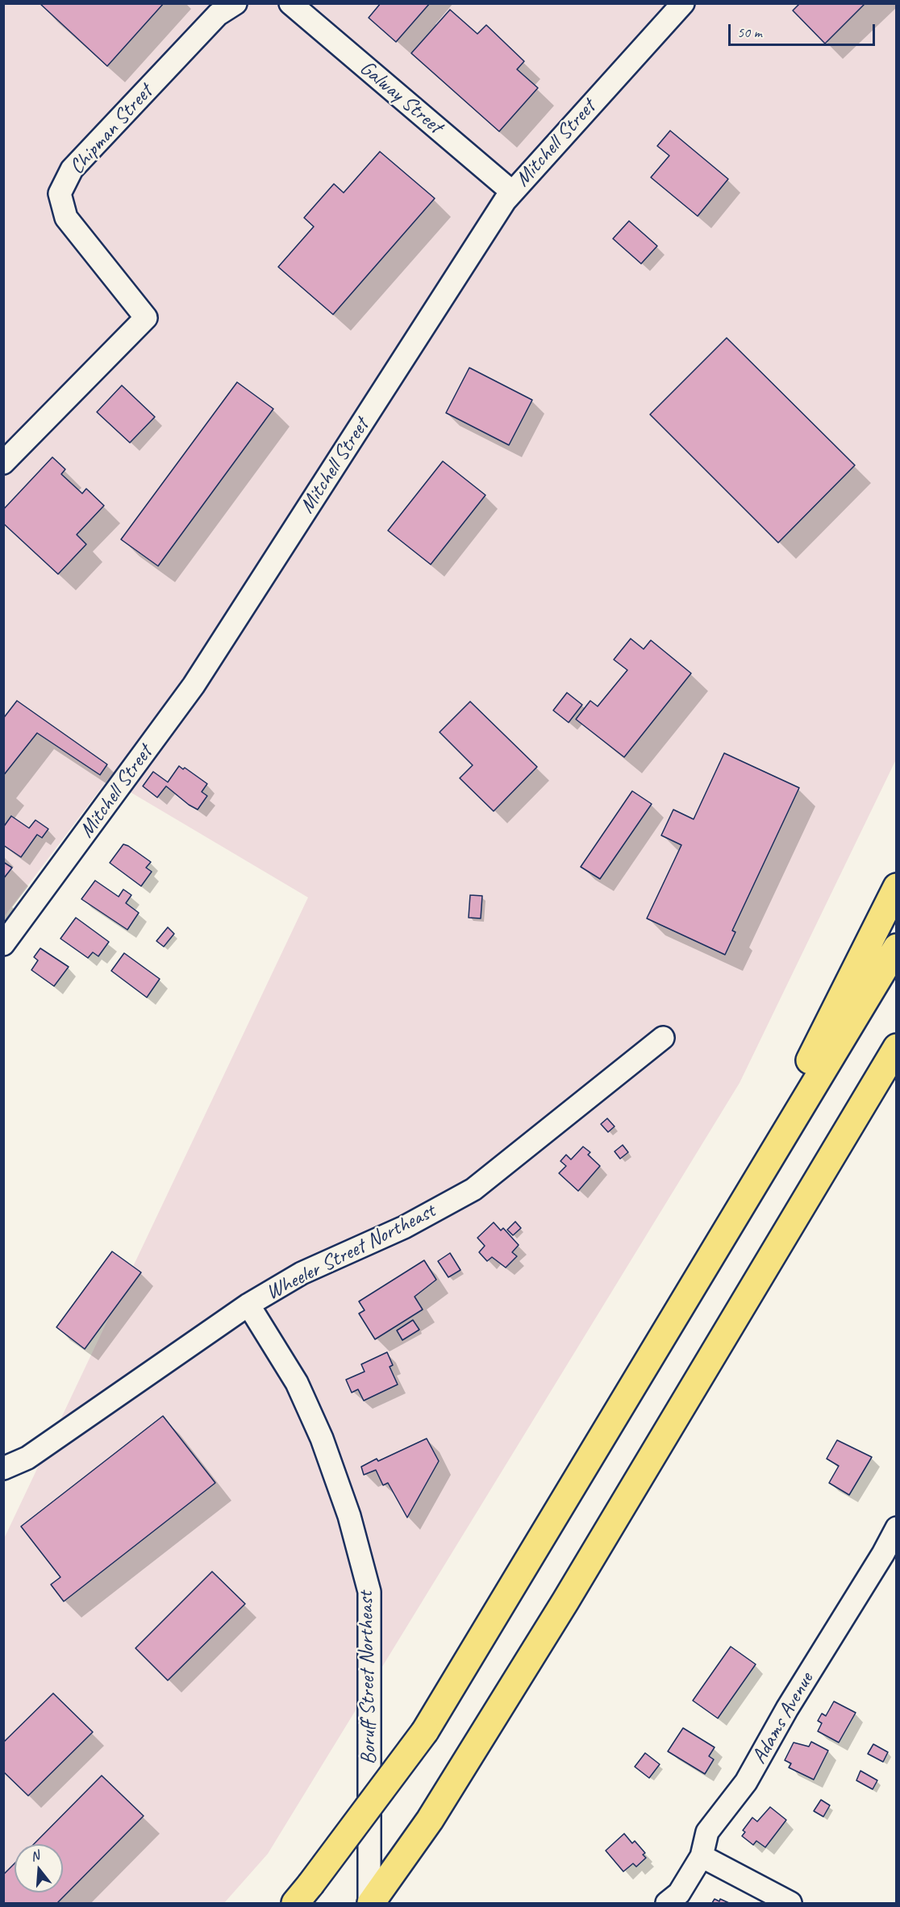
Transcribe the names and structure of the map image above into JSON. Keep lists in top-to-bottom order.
{
  "streets": {
    "street": [
      "Galway Street",
      "Chipman Street",
      "Mitchell Street",
      "Wheeler Street Northeast",
      "Boruff Street Northeast",
      "Adams Avenue"
    ]
  },
  "crossings": [
    ["Galway Street", "Mitchell Street"],
    ["Wheeler Street Northeast", "Boruff Street Northeast"]
  ],
  "scale_bar": "50 m",
  "north": "top"
}
